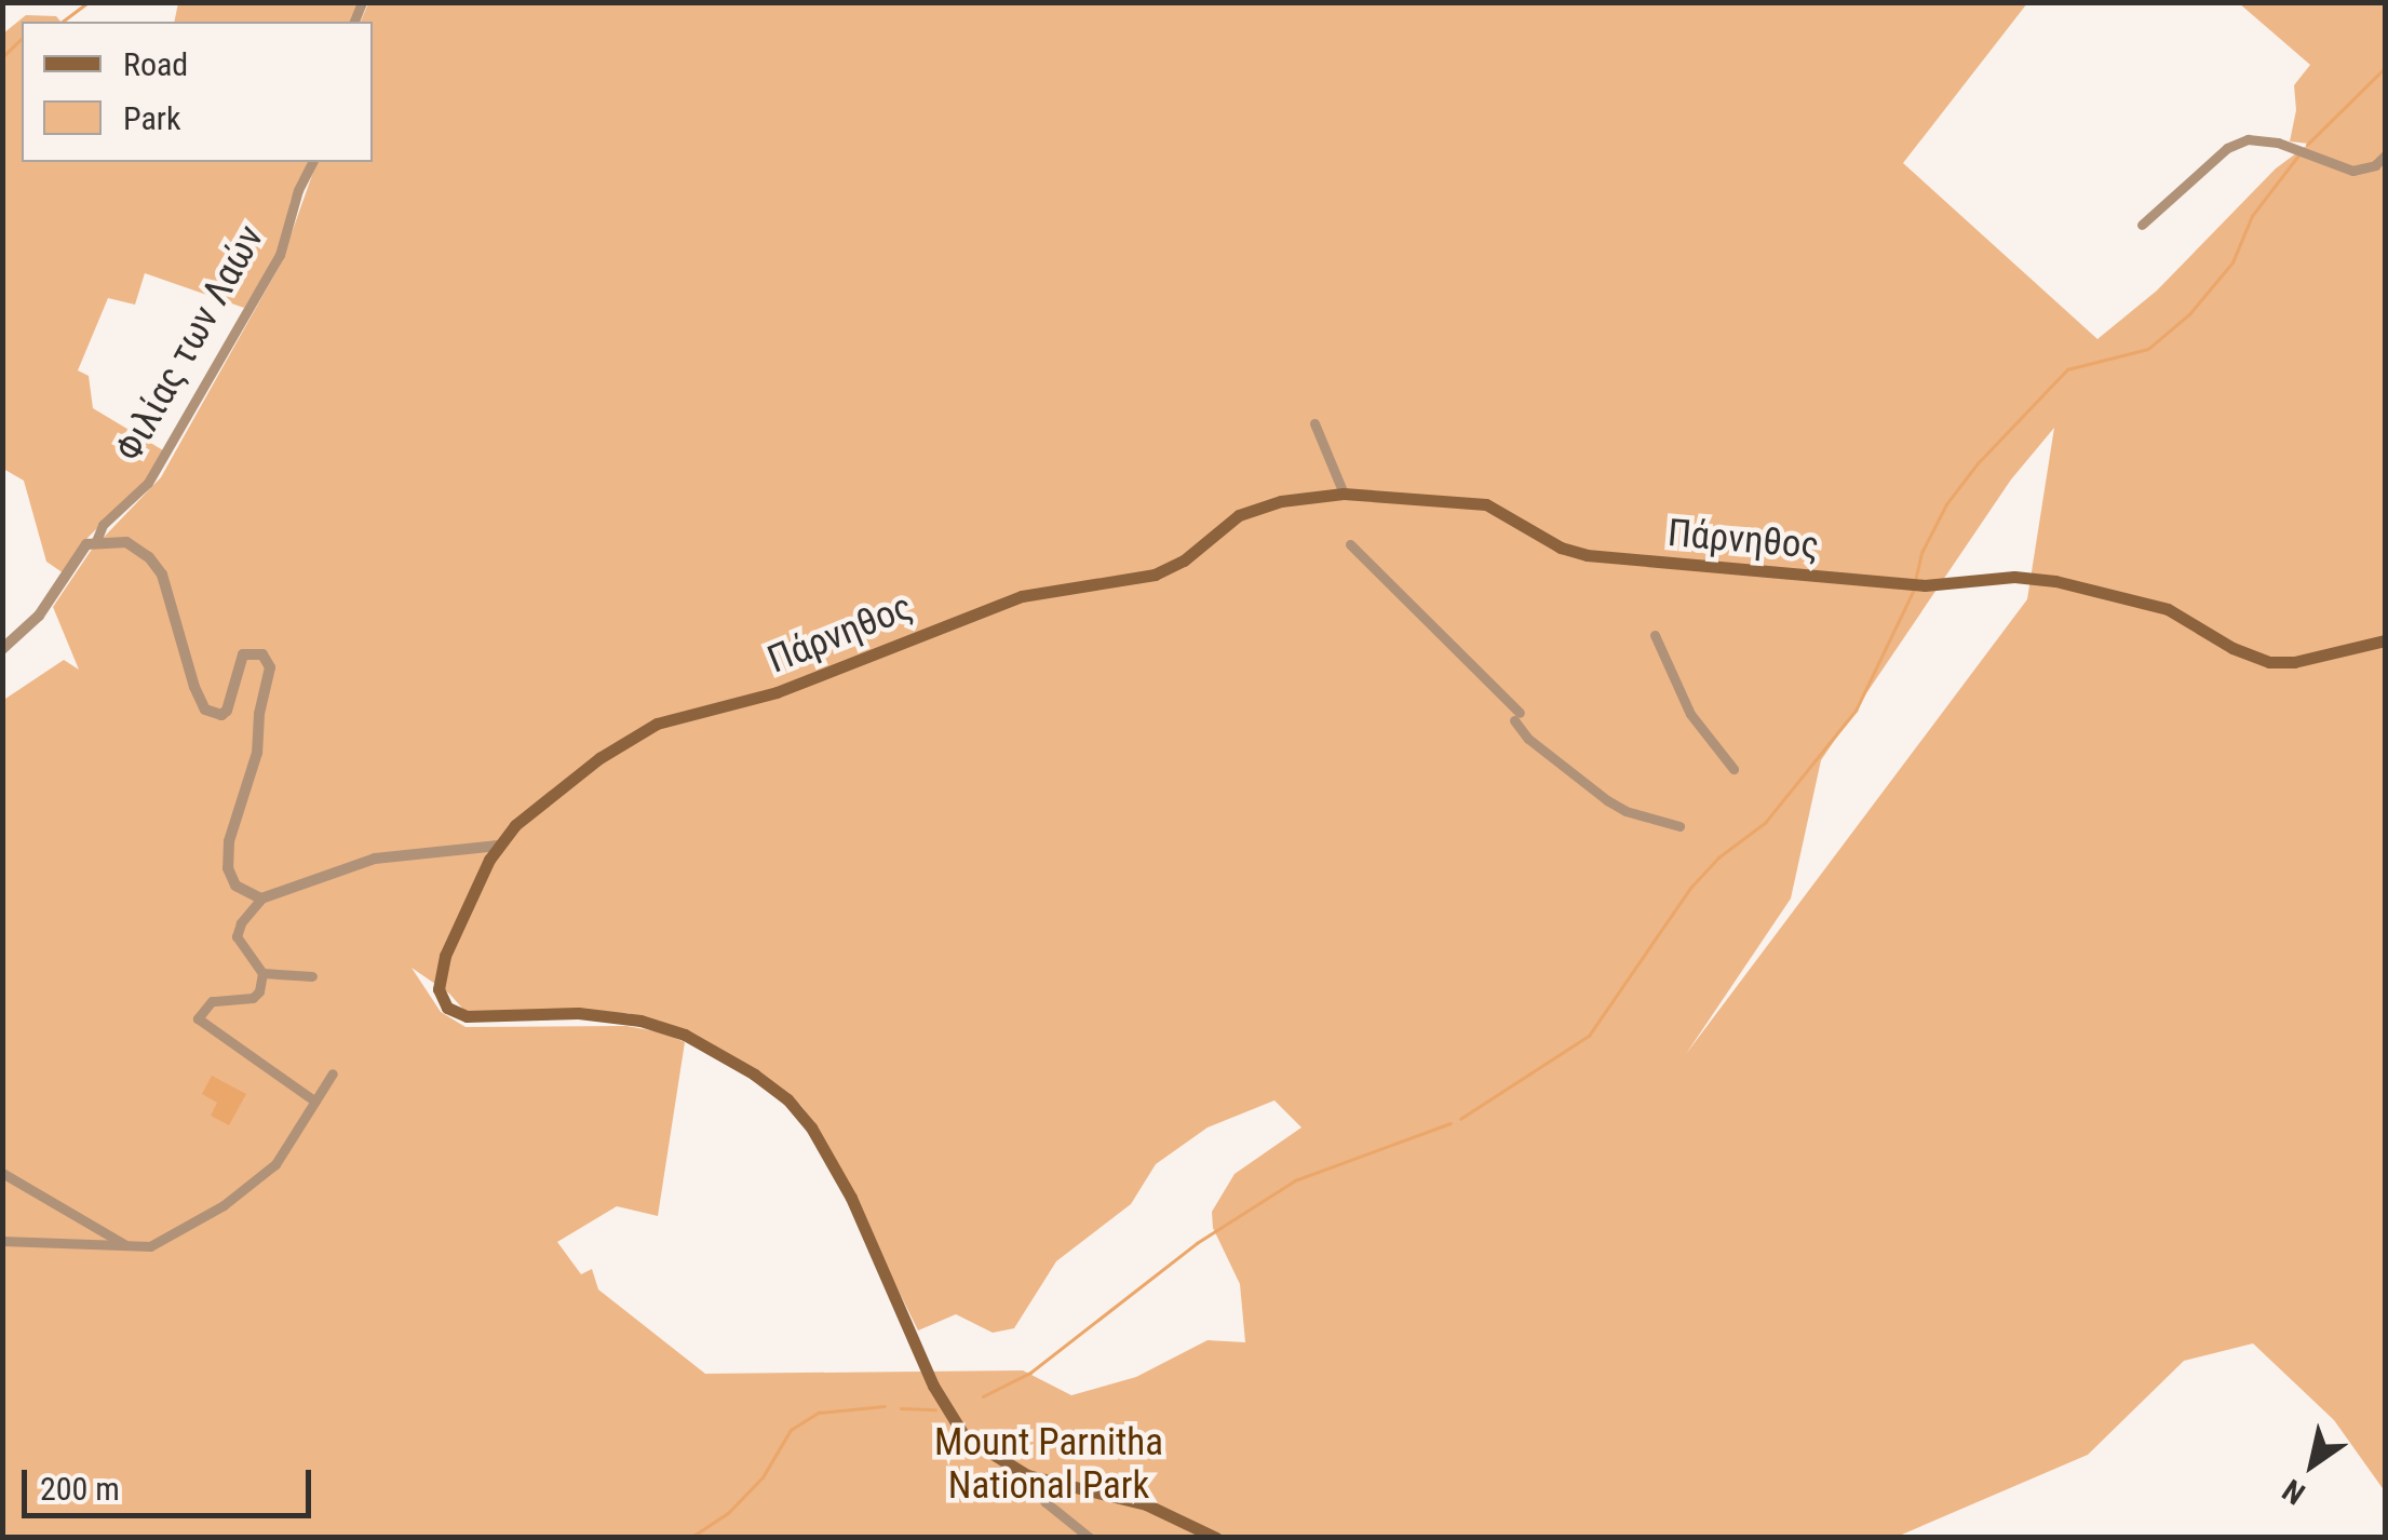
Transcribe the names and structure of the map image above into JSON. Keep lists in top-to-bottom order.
{
  "streets": {
    "main road": ["Πάρνηθος"],
    "street": ["Φιλίας των Λαών"]
  },
  "parks": ["Mount Parnitha National Park"],
  "legend": ["Road", "Park"],
  "scale_bar": "200 m",
  "north": "bottom left"
}
